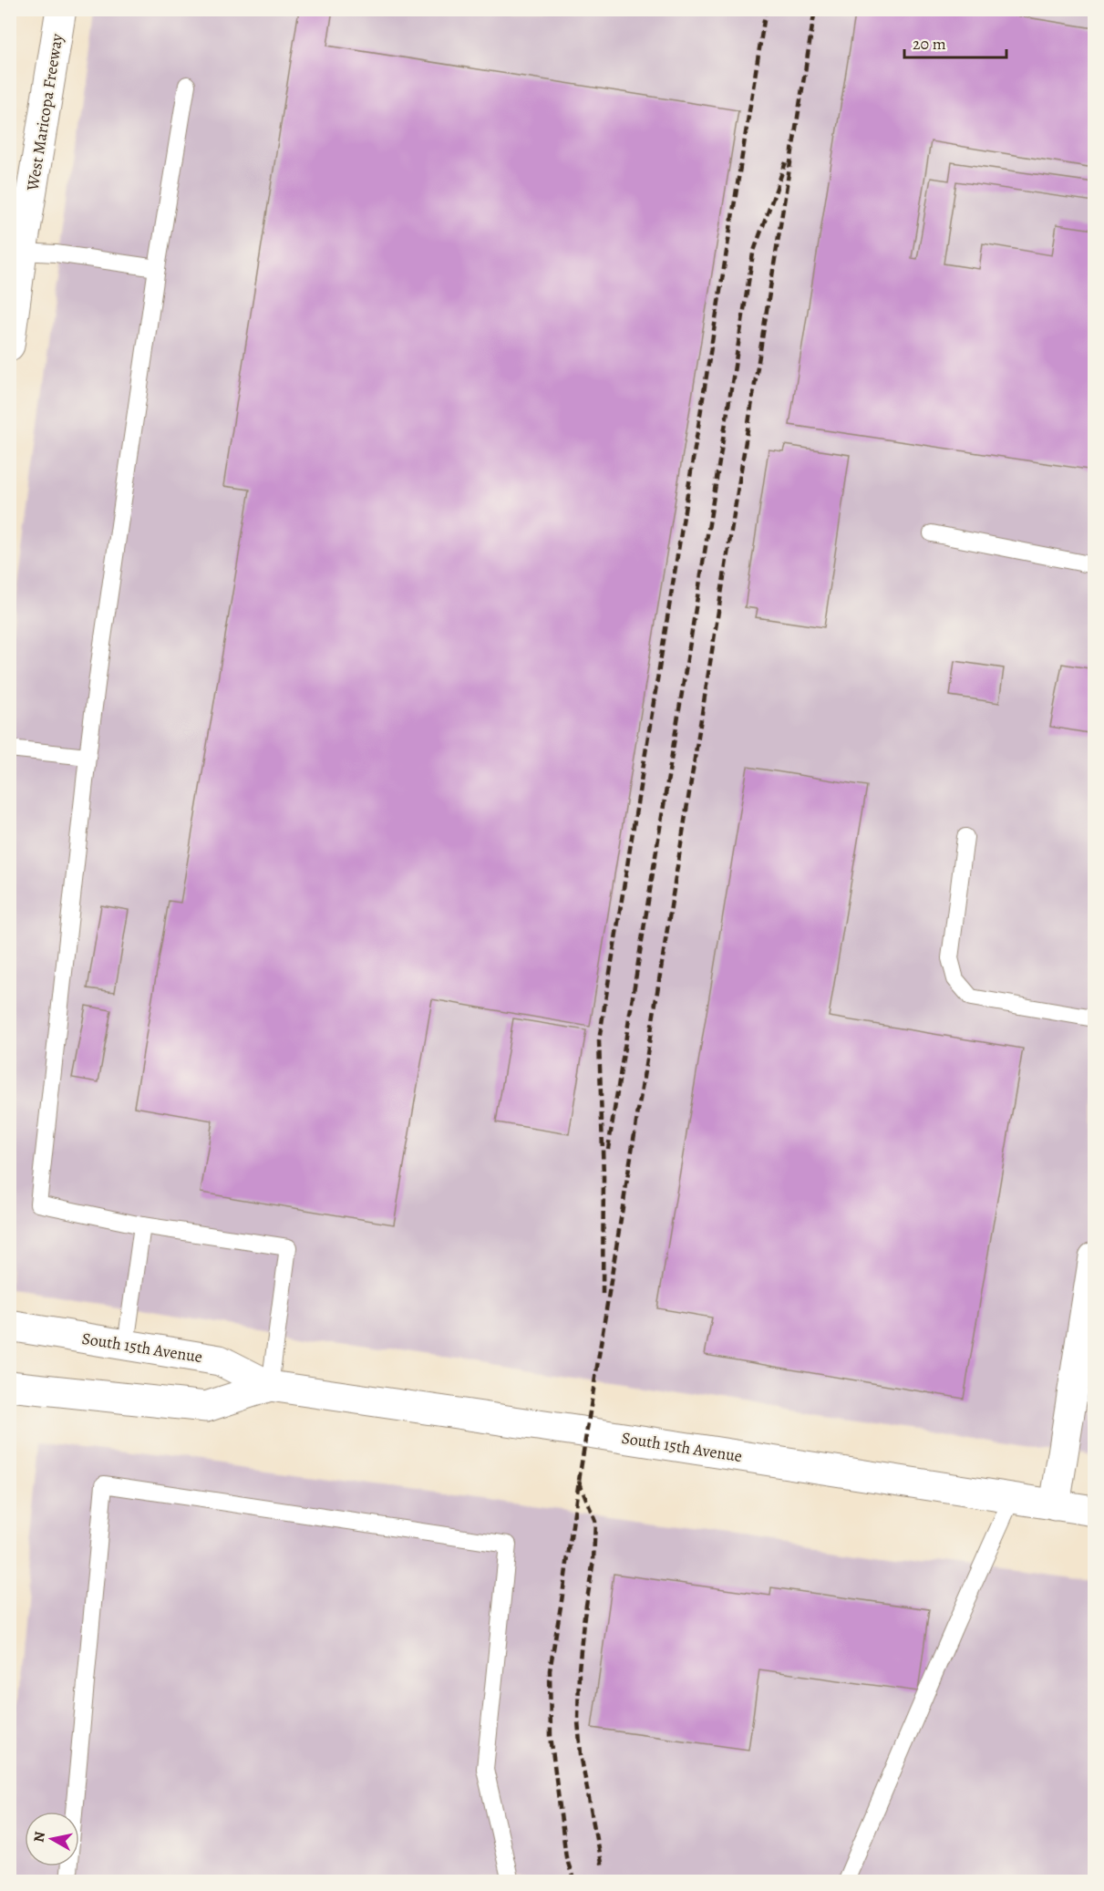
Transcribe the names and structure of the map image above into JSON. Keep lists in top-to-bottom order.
{
  "streets": {
    "main road": ["West Maricopa Freeway", "South 15th Avenue"]
  },
  "scale_bar": "20 m",
  "north": "left"
}
